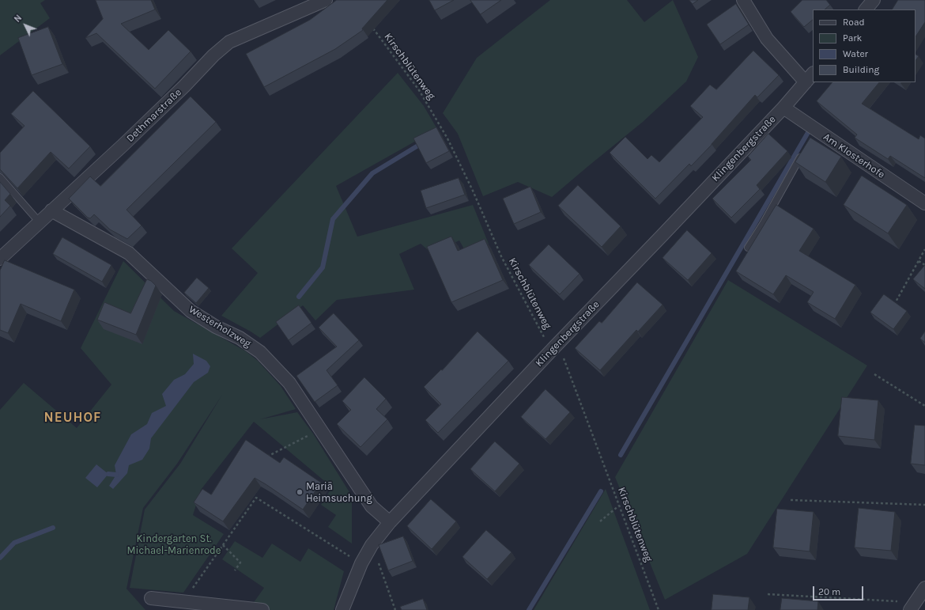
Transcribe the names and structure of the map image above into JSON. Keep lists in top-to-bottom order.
{
  "streets": {
    "street": [
      "Dethmarstraße",
      "Klingenbergstraße",
      "Am Klosterhofe",
      "Westerholzweg"
    ],
    "path": ["Kirschblütenweg"]
  },
  "crossings": [
    ["Kirschblütenweg", "Klingenbergstraße"],
    ["Dethmarstraße", "Westerholzweg"],
    ["Klingenbergstraße", "Am Klosterhofe"],
    ["Klingenbergstraße", "Westerholzweg"]
  ],
  "districts": ["NEUHOF"],
  "parks": ["Kindergarten St. Michael-Marienrode"],
  "places": ["Mariä Heimsuchung"],
  "legend": [
    "Road",
    "Park",
    "Water",
    "Building"
  ],
  "scale_bar": "20 m",
  "north": "top left"
}
